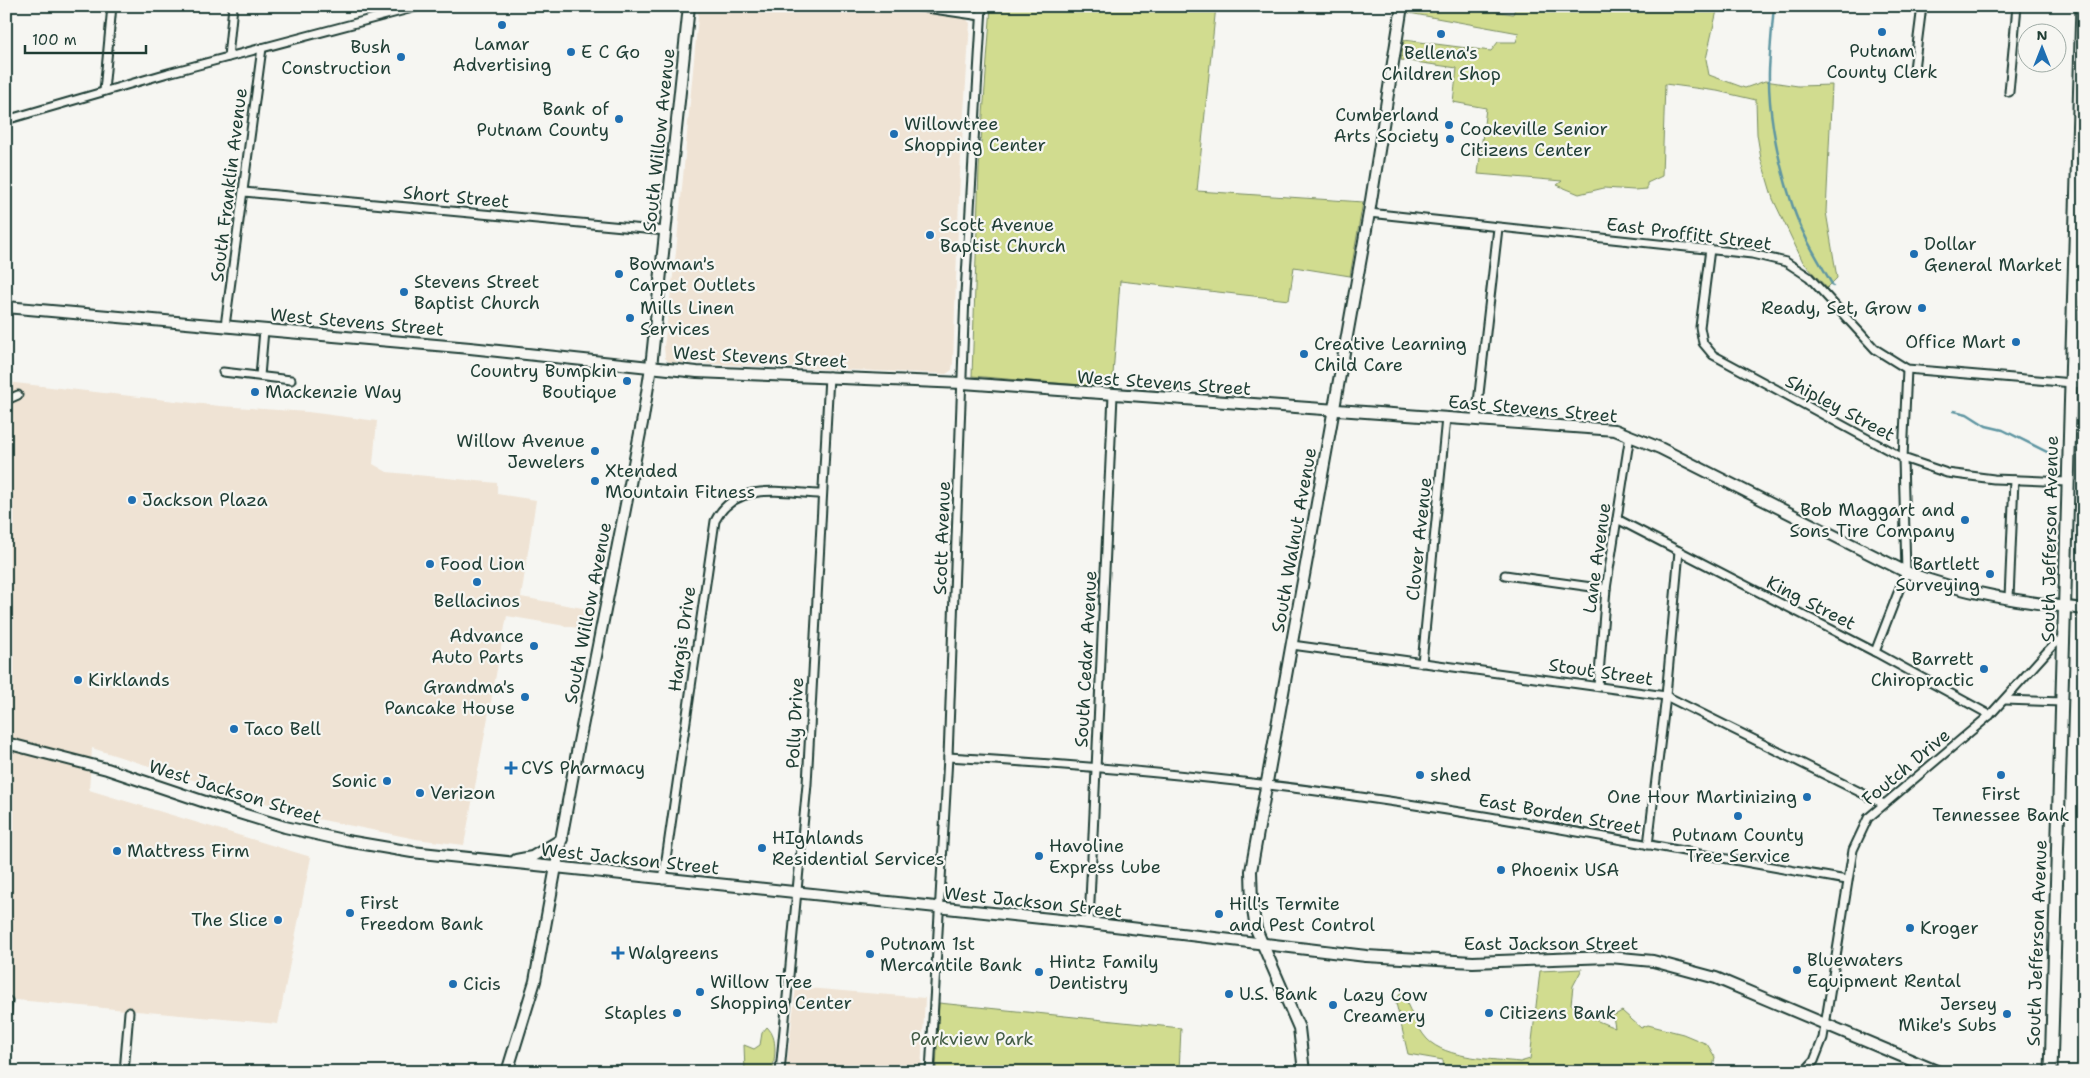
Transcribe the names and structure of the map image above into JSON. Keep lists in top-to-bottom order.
{
  "streets": {
    "main road": ["South Jefferson Avenue"],
    "street": [
      "South Willow Avenue",
      "South Franklin Avenue",
      "Short Street",
      "East Proffitt Street",
      "West Stevens Street",
      "Shipley Street",
      "East Stevens Street",
      "Scott Avenue",
      "Clover Avenue",
      "South Walnut Avenue",
      "Lane Avenue",
      "King Street",
      "Hargis Drive",
      "South Cedar Avenue",
      "Stout Street",
      "Polly Drive",
      "Foutch Drive",
      "West Jackson Street",
      "East Borden Street",
      "East Jackson Street"
    ]
  },
  "crossings": [
    ["South Willow Avenue", "Short Street"],
    ["South Willow Avenue", "West Stevens Street"],
    ["South Willow Avenue", "West Jackson Street"],
    ["South Franklin Avenue", "Short Street"],
    ["South Franklin Avenue", "West Stevens Street"],
    ["East Proffitt Street", "Shipley Street"],
    ["East Proffitt Street", "South Jefferson Avenue"],
    ["East Proffitt Street", "South Walnut Avenue"],
    ["West Stevens Street", "East Stevens Street"],
    ["West Stevens Street", "Scott Avenue"],
    ["West Stevens Street", "South Walnut Avenue"],
    ["West Stevens Street", "South Cedar Avenue"],
    ["West Stevens Street", "Polly Drive"],
    ["Shipley Street", "South Jefferson Avenue"],
    ["East Stevens Street", "Clover Avenue"],
    ["East Stevens Street", "South Jefferson Avenue"],
    ["East Stevens Street", "South Walnut Avenue"],
    ["East Stevens Street", "Lane Avenue"],
    ["Scott Avenue", "West Jackson Street"],
    ["Scott Avenue", "East Borden Street"],
    ["Clover Avenue", "Stout Street"],
    ["South Jefferson Avenue", "Foutch Drive"],
    ["South Walnut Avenue", "Stout Street"],
    ["South Walnut Avenue", "West Jackson Street"],
    ["South Walnut Avenue", "East Borden Street"],
    ["South Walnut Avenue", "East Jackson Street"],
    ["Lane Avenue", "King Street"],
    ["Lane Avenue", "Stout Street"],
    ["King Street", "Foutch Drive"],
    ["Hargis Drive", "Polly Drive"],
    ["Hargis Drive", "West Jackson Street"],
    ["South Cedar Avenue", "West Jackson Street"],
    ["South Cedar Avenue", "East Borden Street"],
    ["Stout Street", "Foutch Drive"],
    ["Polly Drive", "West Jackson Street"],
    ["Foutch Drive", "East Borden Street"],
    ["Foutch Drive", "East Jackson Street"],
    ["West Jackson Street", "East Jackson Street"]
  ],
  "parks": ["Parkview Park"],
  "places": {
    "other": [
      "Lamar Advertising",
      "Putnam County Clerk",
      "Bellena's Children Shop",
      "E C Go",
      "Bush Construction",
      "Bank of Putnam County",
      "Cumberland Arts Society",
      "Willowtree Shopping Center",
      "Cookeville Senior Citizens Center",
      "Scott Avenue Baptist Church",
      "Dollar General Market",
      "Bowman's Carpet Outlets",
      "Stevens Street Baptist Church",
      "Ready, Set, Grow",
      "Mills Linen Services",
      "Office Mart",
      "Creative Learning Child Care",
      "Country Bumpkin Boutique",
      "Mackenzie Way",
      "Willow Avenue Jewelers",
      "Xtended Mountain Fitness",
      "Jackson Plaza",
      "Bob Maggart and Sons Tire Company",
      "Food Lion",
      "Bartlett Surveying",
      "Bellacinos",
      "Advance Auto Parts",
      "Barrett Chiropractic",
      "Kirklands",
      "Grandma's Pancake House",
      "Taco Bell",
      "shed",
      "First Tennessee Bank",
      "Sonic",
      "Verizon",
      "One Hour Martinizing",
      "Putnam County Tree Service",
      "HIghlands Residential Services",
      "Mattress Firm",
      "Havoline Express Lube",
      "Phoenix USA",
      "First Freedom Bank",
      "Hill's Termite and Pest Control",
      "The Slice",
      "Kroger",
      "Putnam 1st Mercantile Bank",
      "Bluewaters Equipment Rental",
      "Hintz Family Dentistry",
      "Cicis",
      "Willow Tree Shopping Center",
      "U.S. Bank",
      "Lazy Cow Creamery",
      "Staples",
      "Citizens Bank",
      "Jersey Mike's Subs"
    ],
    "health": ["CVS Pharmacy", "Walgreens"]
  },
  "scale_bar": "100 m",
  "north": "top"
}
